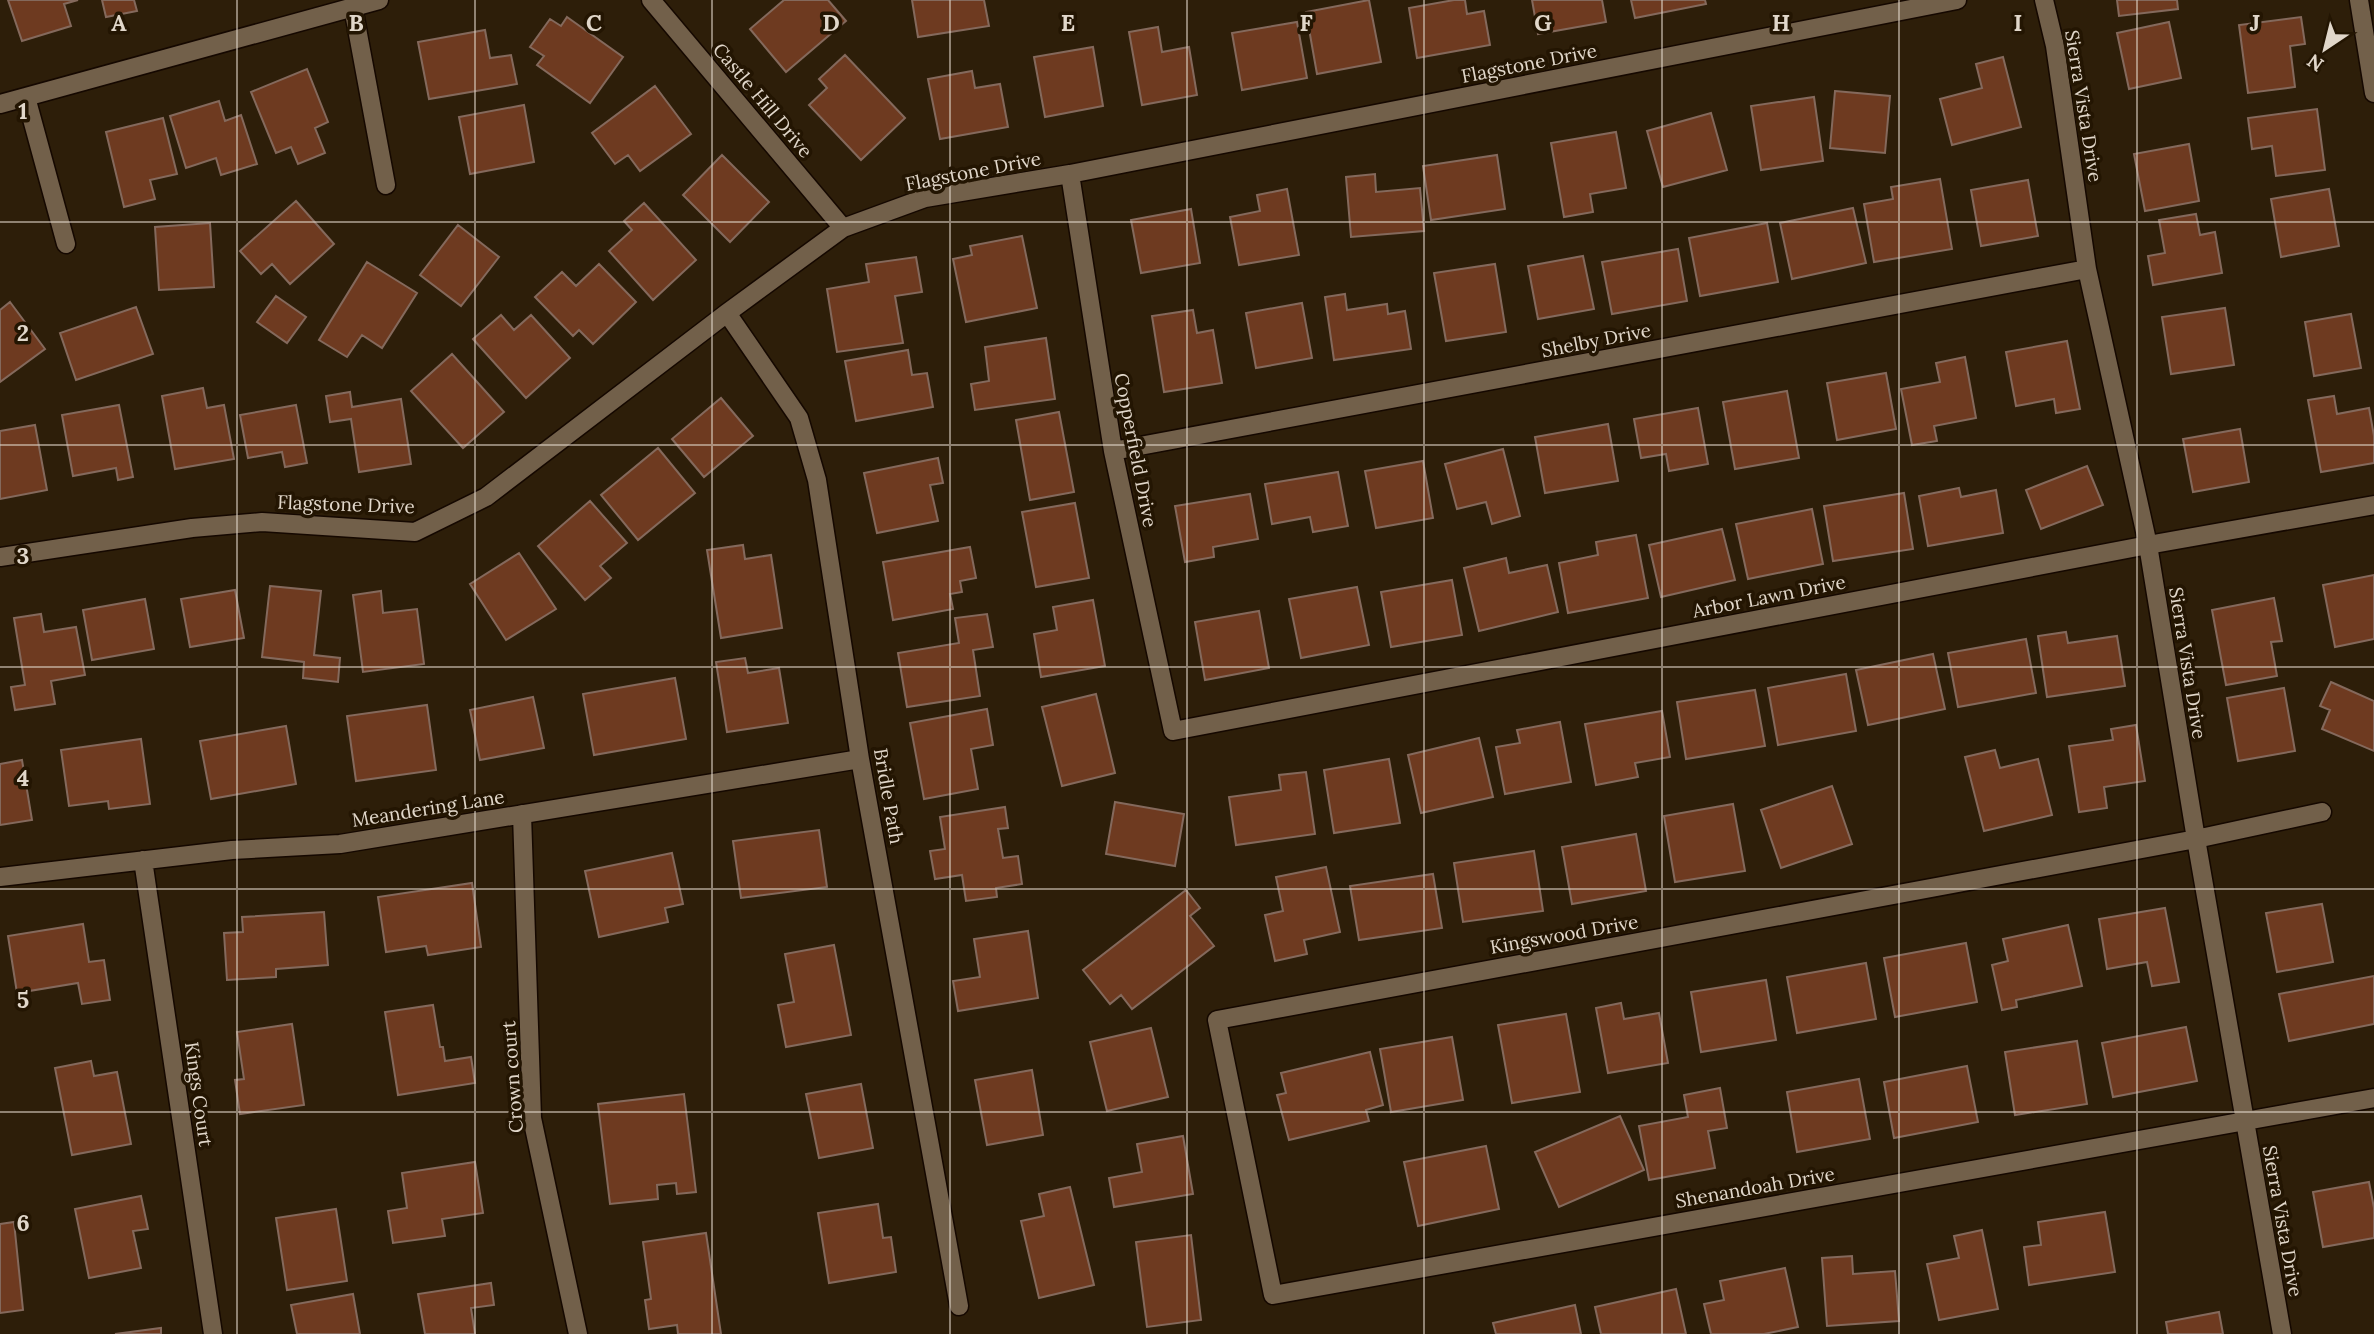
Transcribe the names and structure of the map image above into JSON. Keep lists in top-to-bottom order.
{
  "streets": {
    "street": [
      "Flagstone Drive",
      "Castle Hill Drive",
      "Sierra Vista Drive",
      "Shelby Drive",
      "Copperfield Drive",
      "Arbor Lawn Drive",
      "Bridle Path",
      "Meandering Lane",
      "Kingswood Drive",
      "Crown court",
      "Kings Court",
      "Shenandoah Drive"
    ]
  },
  "crossings": [
    ["Flagstone Drive", "Castle Hill Drive"],
    ["Flagstone Drive", "Copperfield Drive"],
    ["Flagstone Drive", "Bridle Path"],
    ["Sierra Vista Drive", "Shelby Drive"],
    ["Sierra Vista Drive", "Arbor Lawn Drive"],
    ["Sierra Vista Drive", "Kingswood Drive"],
    ["Sierra Vista Drive", "Shenandoah Drive"],
    ["Shelby Drive", "Copperfield Drive"],
    ["Copperfield Drive", "Arbor Lawn Drive"],
    ["Bridle Path", "Meandering Lane"],
    ["Meandering Lane", "Crown court"],
    ["Meandering Lane", "Kings Court"],
    ["Kingswood Drive", "Shenandoah Drive"]
  ],
  "north": "bottom left",
  "grid": {
    "columns": [
      "A",
      "B",
      "C",
      "D",
      "E",
      "F",
      "G",
      "H",
      "I",
      "J"
    ],
    "rows": [
      "1",
      "2",
      "3",
      "4",
      "5",
      "6"
    ]
  }
}
